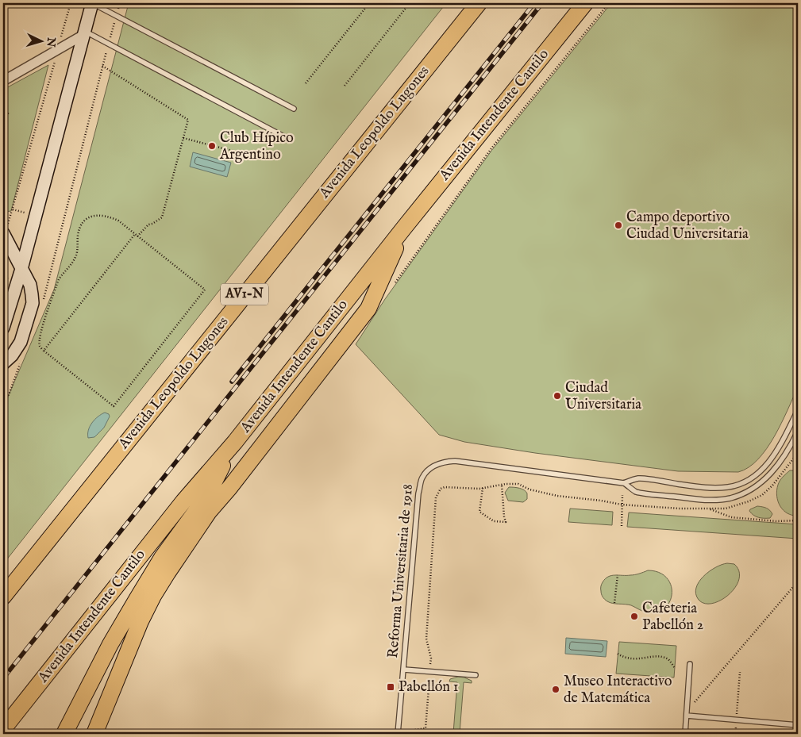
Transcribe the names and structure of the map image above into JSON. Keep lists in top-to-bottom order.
{
  "streets": {
    "highway": ["Avenida Intendente Cantilo", "Avenida Leopoldo Lugones", "AV1-N"],
    "lane": ["Reforma Universitaria de 1918"]
  },
  "places": {
    "other": [
      "Club Hípico Argentino",
      "Campo deportivo Ciudad Universitaria",
      "Ciudad Universitaria",
      "Cafeteria Pabellón 2",
      "Museo Interactivo de Matemática"
    ],
    "transit": ["Pabellón 1"]
  },
  "north": "right"
}
